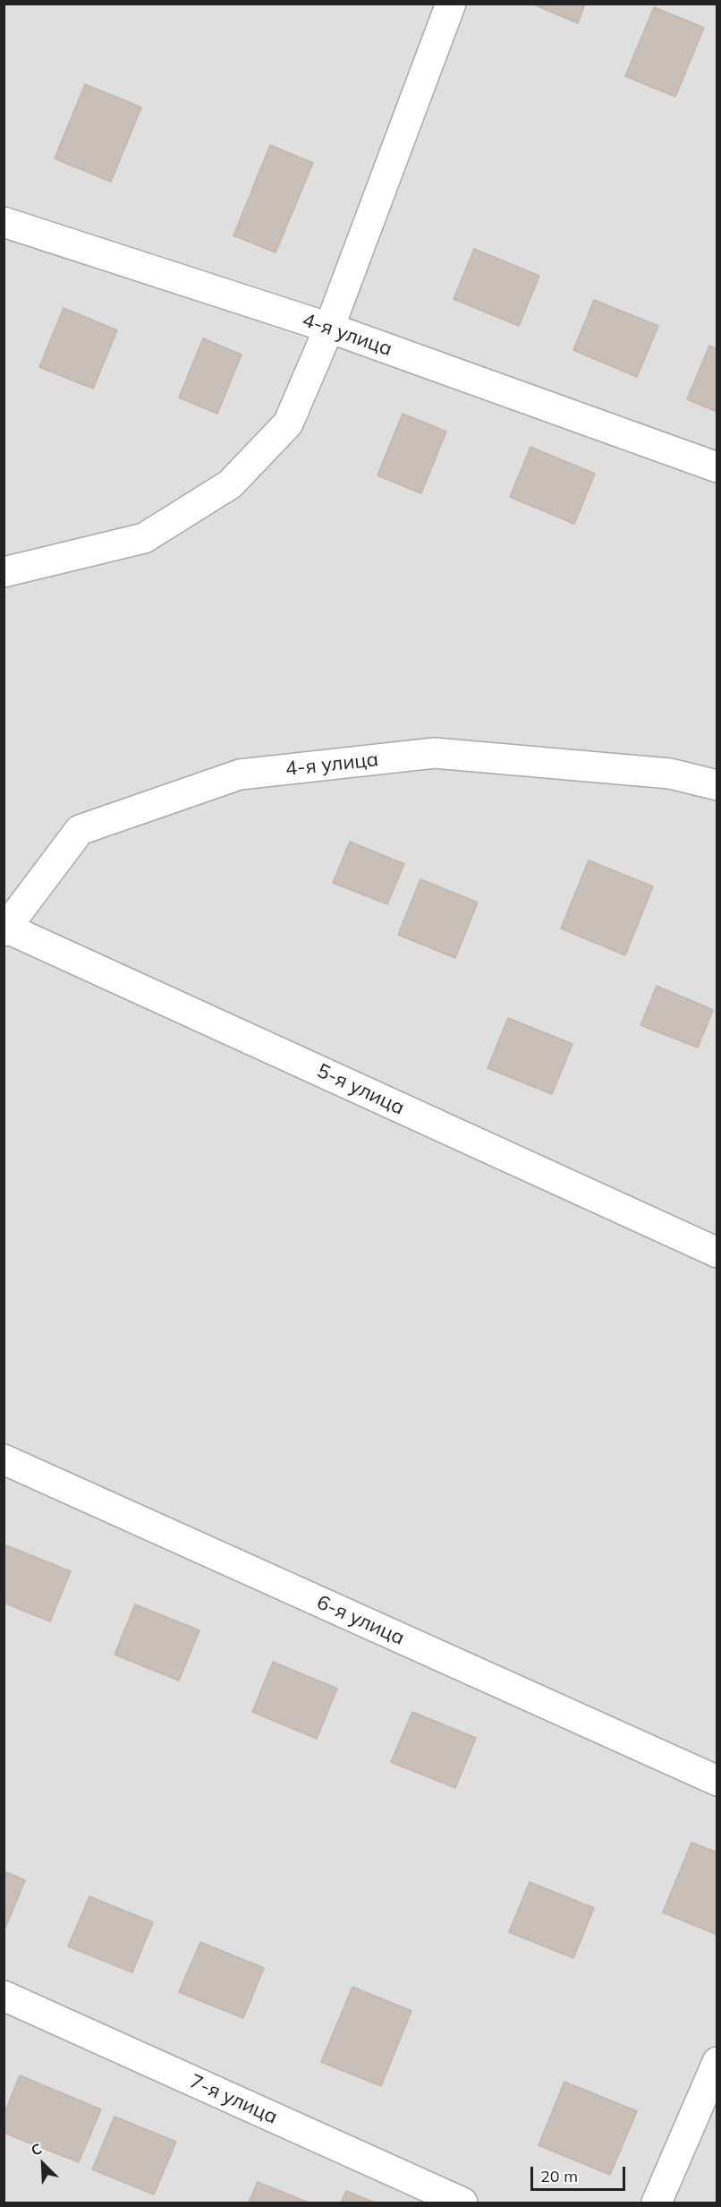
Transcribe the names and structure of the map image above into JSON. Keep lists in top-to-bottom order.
{
  "streets": {
    "street": [
      "4-я улица",
      "5-я улица",
      "6-я улица",
      "7-я улица"
    ]
  },
  "crossings": [
    ["4-я улица", "5-я улица"]
  ],
  "scale_bar": "20 m",
  "north": "top left"
}
